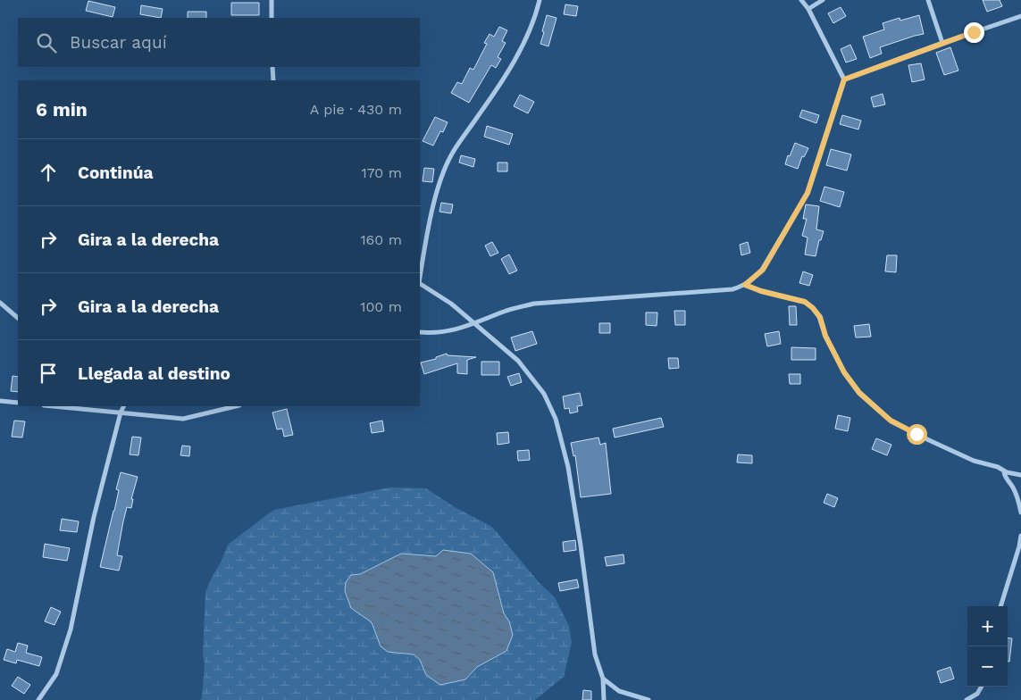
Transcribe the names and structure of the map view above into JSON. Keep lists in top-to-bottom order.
{
  "page": {
    "search": "Buscar aquí",
    "heading": ["6 min", "A pie · 430 m"],
    "list": [
      ["Continúa", "170 m"],
      ["Gira a la derecha", "160 m"],
      ["Gira a la derecha", "100 m"],
      "Llegada al destino"
    ],
    "map_buttons": ["+", "−"]
  }
}
